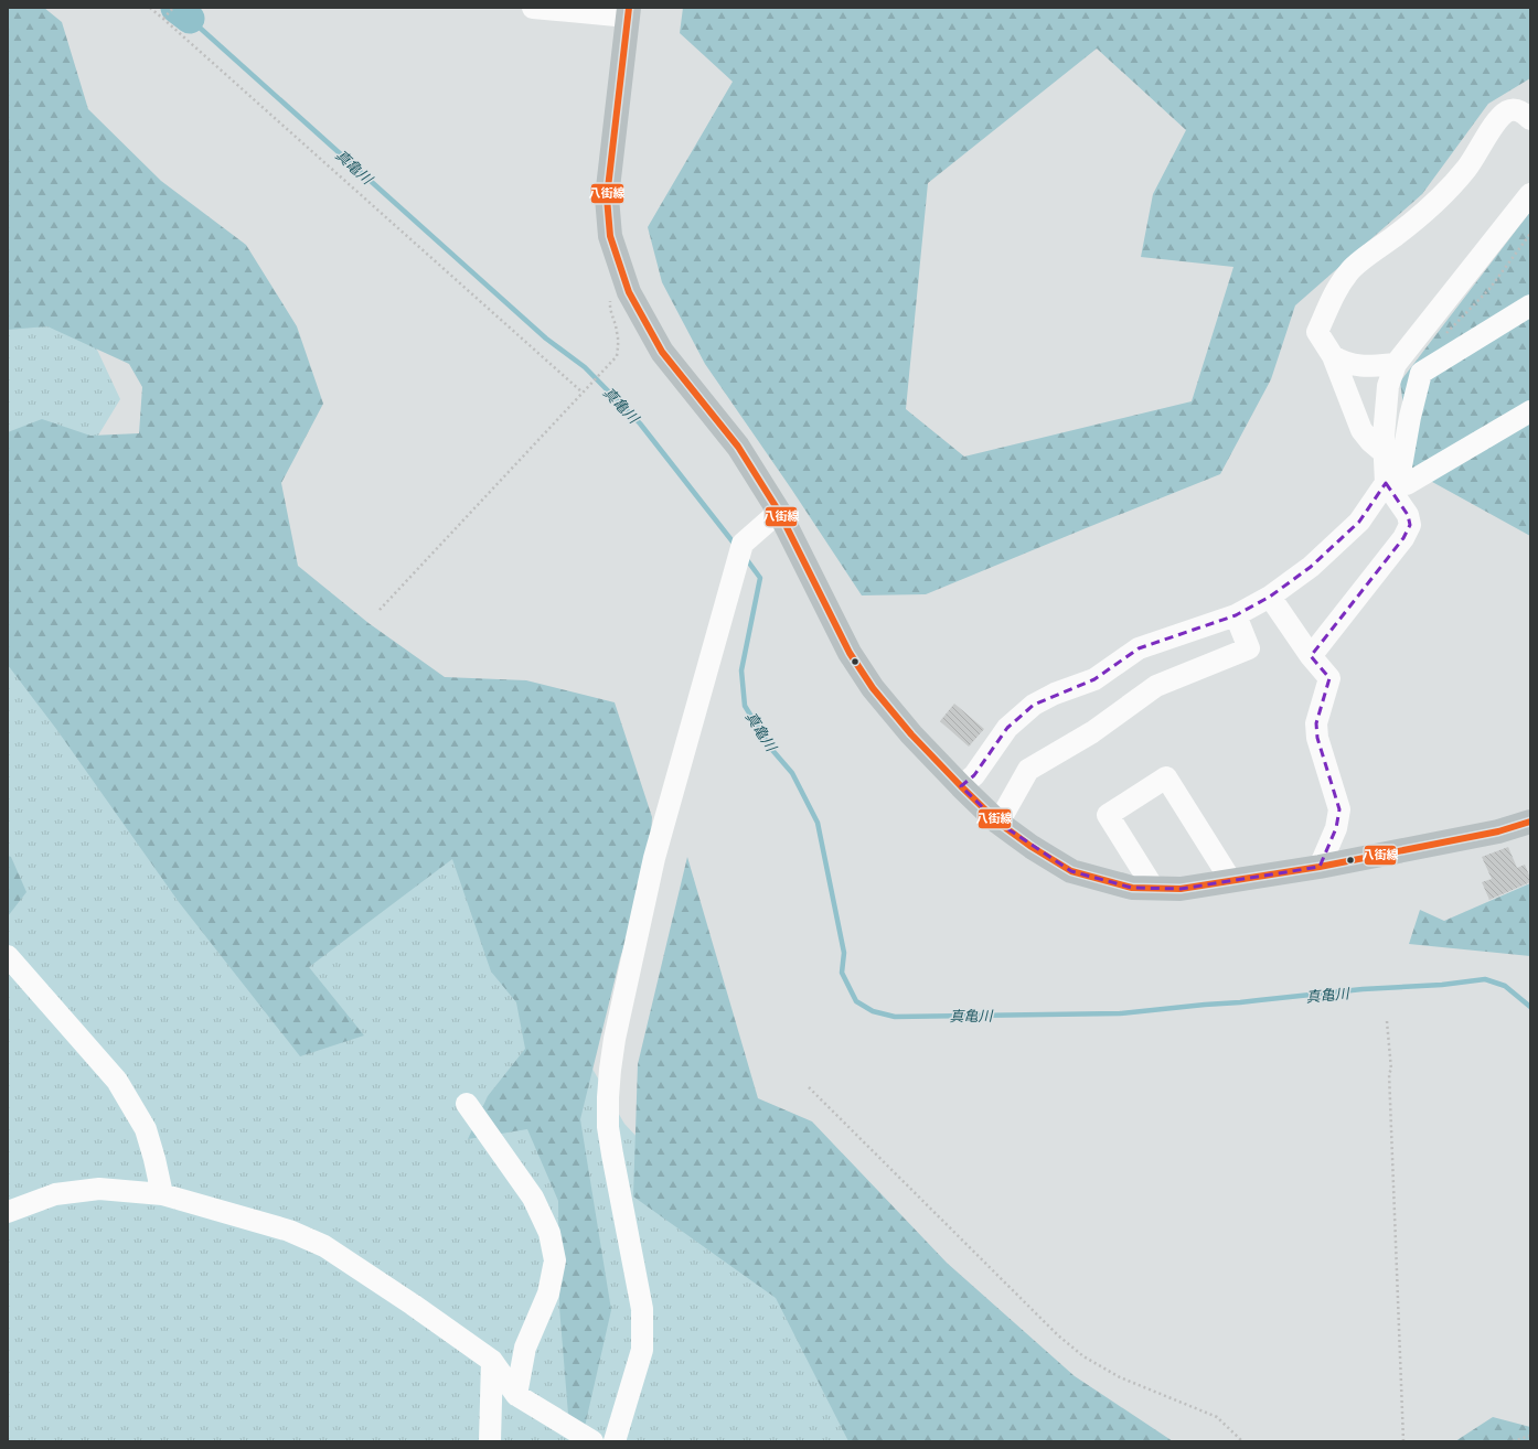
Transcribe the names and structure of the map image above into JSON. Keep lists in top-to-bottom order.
{
  "water": ["真亀川"],
  "lines": ["transit line 八街線"]
}
